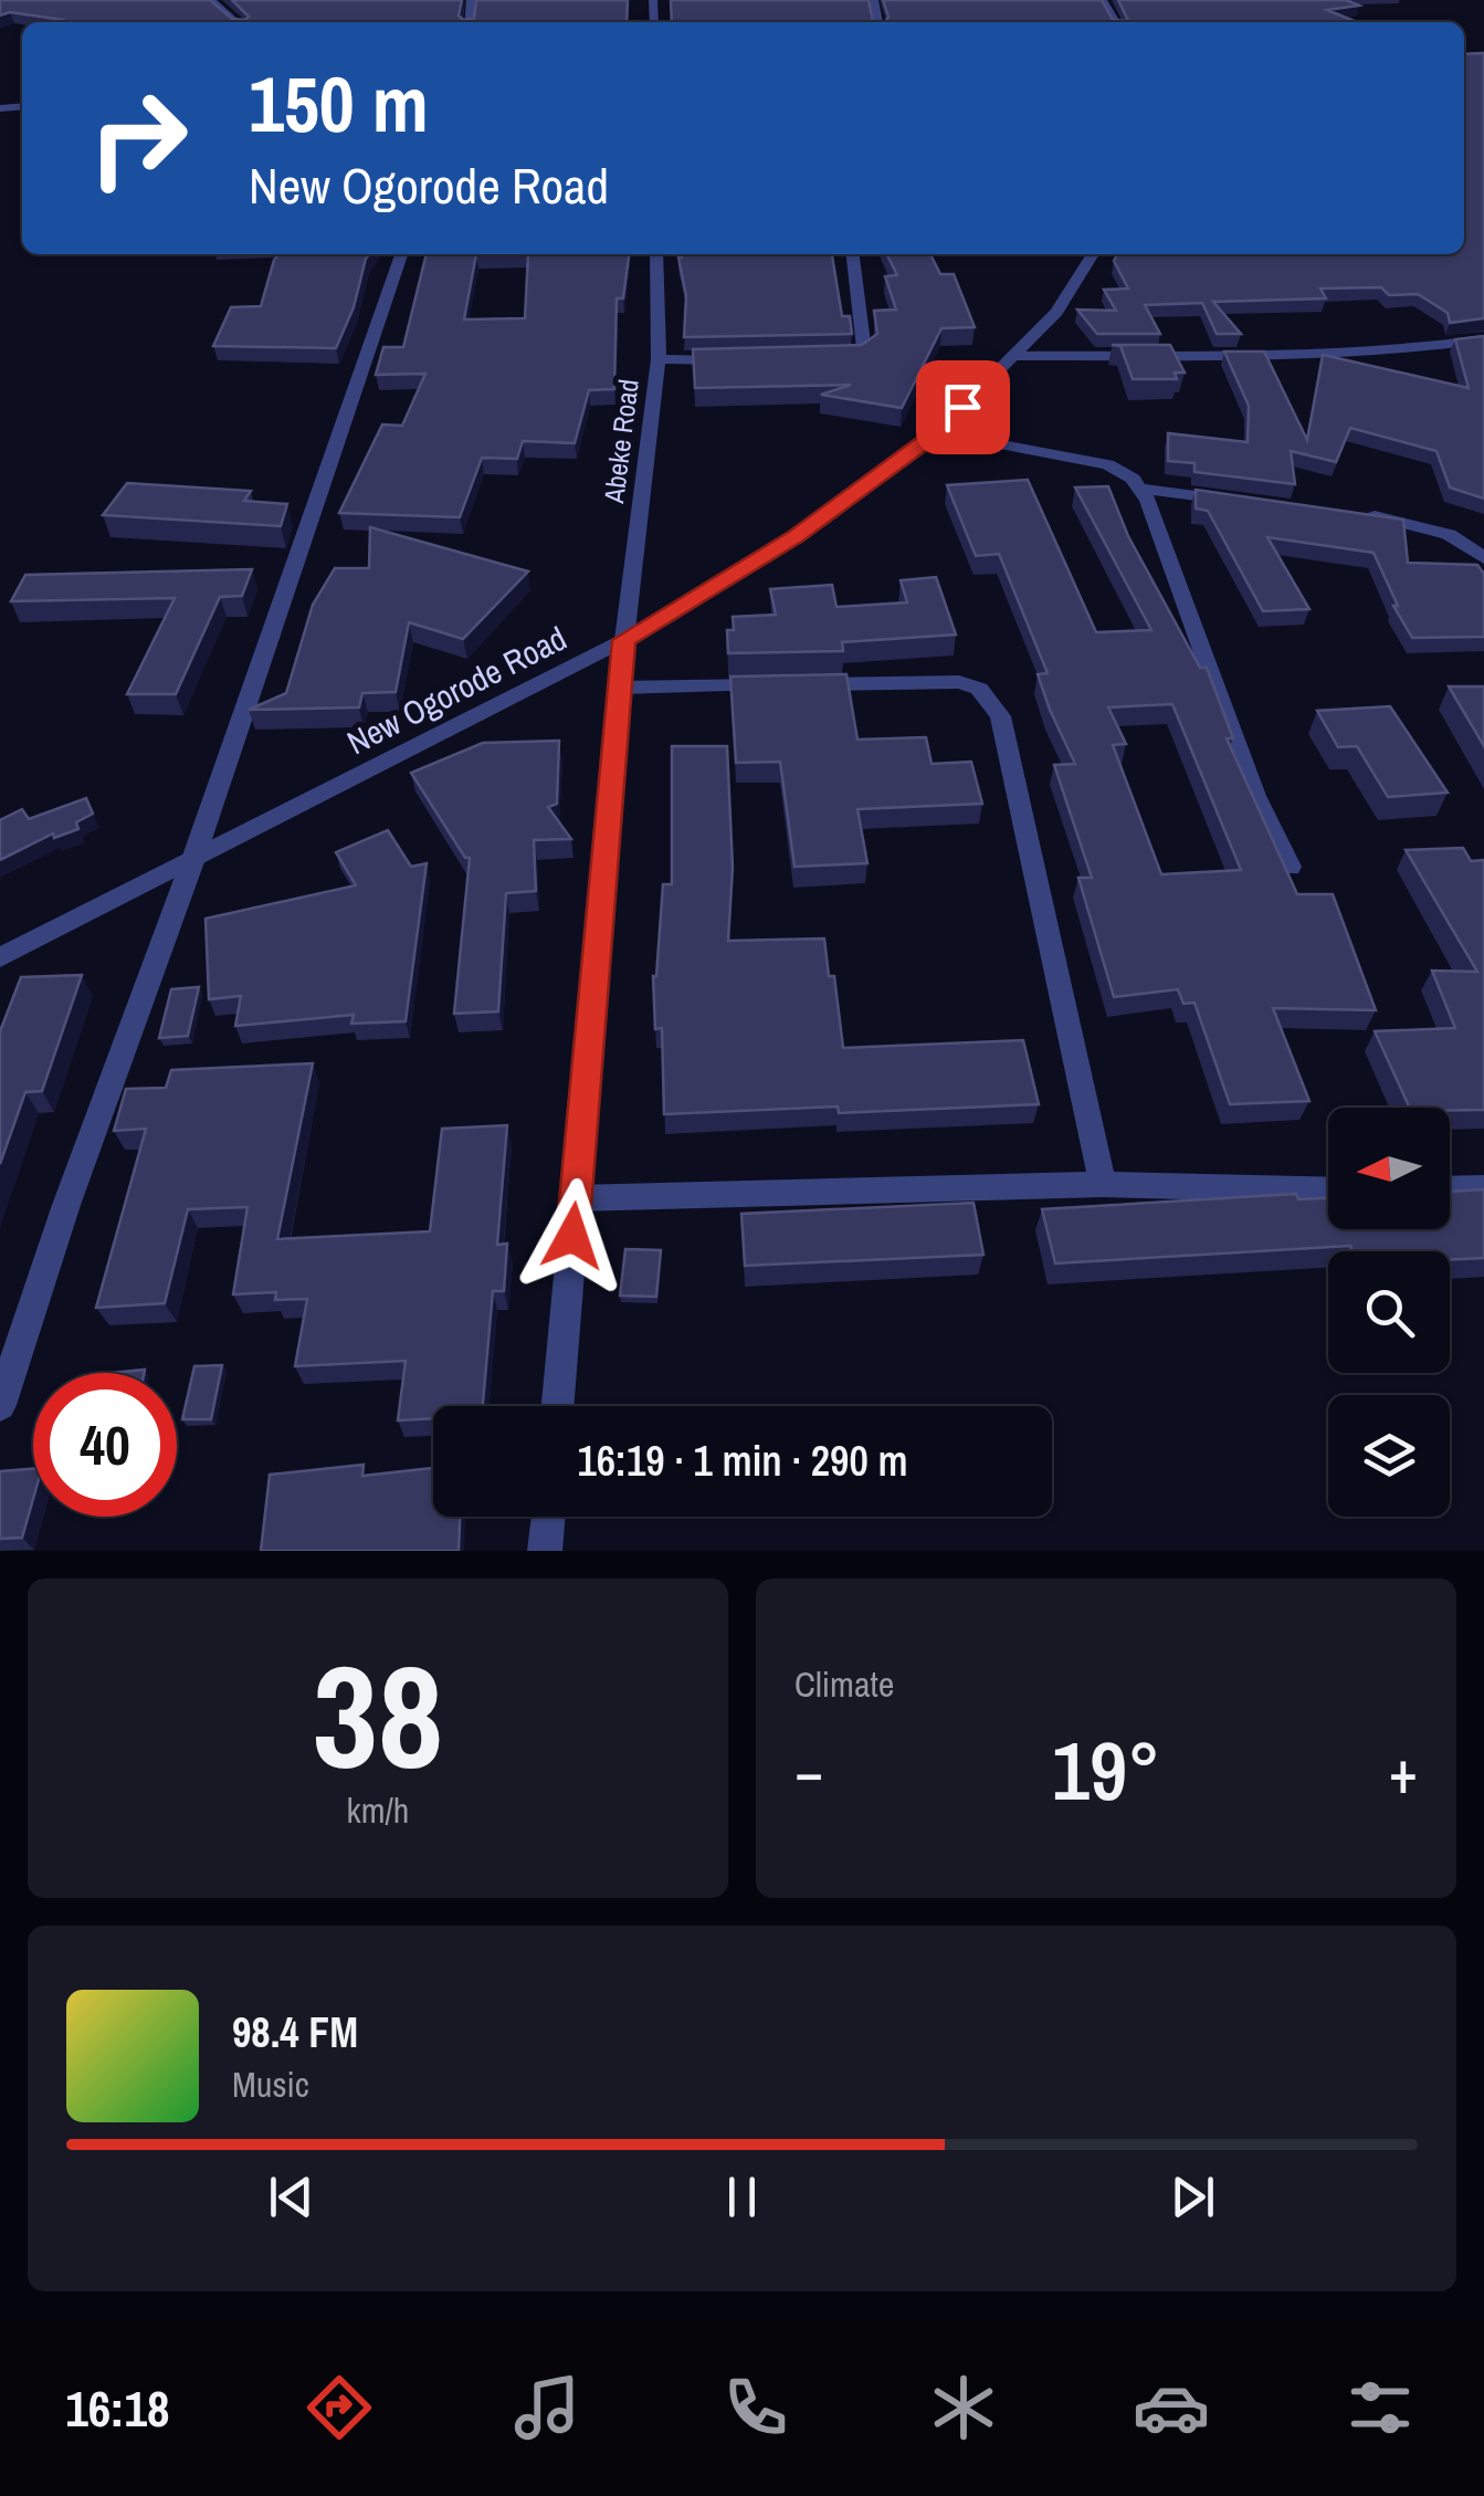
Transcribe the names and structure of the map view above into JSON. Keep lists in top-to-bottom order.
{
  "streets": {
    "street": ["Abeke Road", "New Ogorode Road"]
  },
  "crossings": [
    ["Abeke Road", "New Ogorode Road"]
  ],
  "north": "left",
  "page": {
    "turn": ["150 m", "New Ogorode Road"],
    "limit": "40",
    "trip": "16:19 · 1 min · 290 m",
    "tile": [
      ["38", "km/h"],
      "Climate"
    ],
    "heat": ["−", "19°", "+"],
    "song": ["98.4 FM", "Music"],
    "tabs": "16:18"
  }
}
